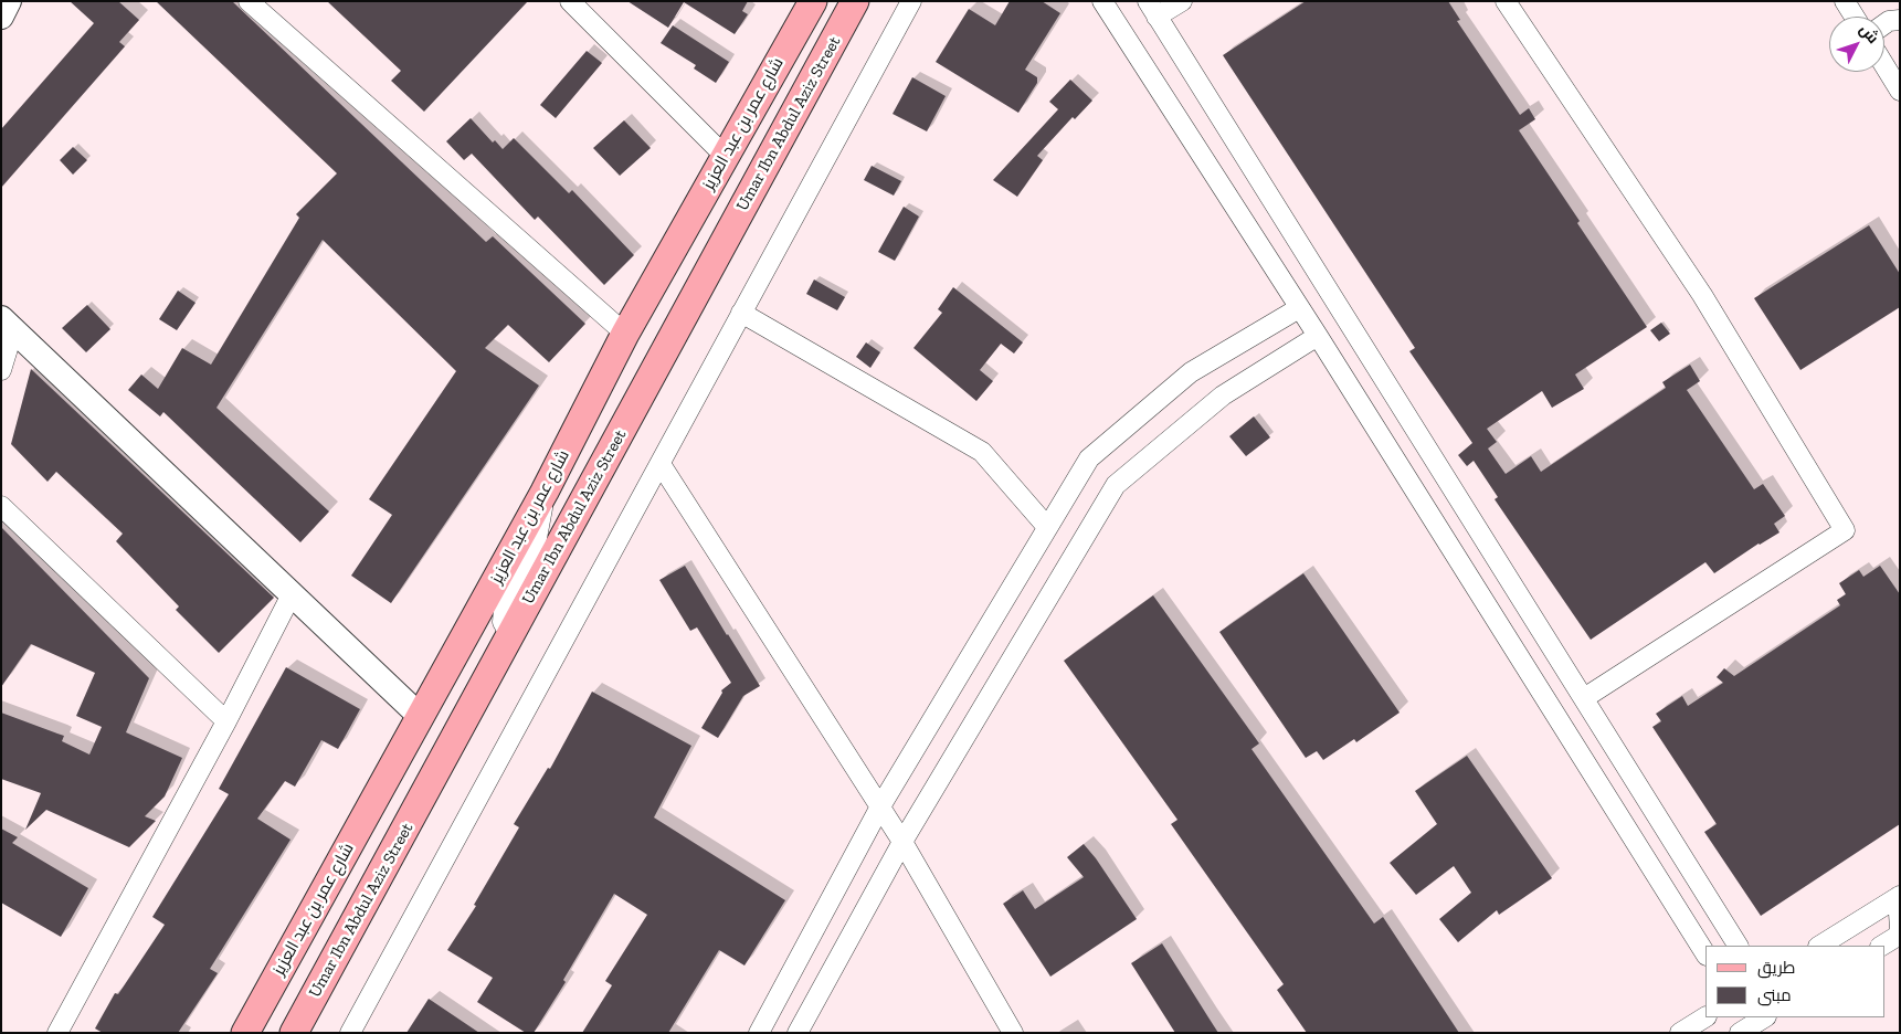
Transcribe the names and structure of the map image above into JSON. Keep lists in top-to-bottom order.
{
  "streets": {
    "main road": ["شارع عمر بن عبد العزيز", "Umar Ibn Abdul Aziz Street"]
  },
  "legend": ["طريق", "مبنى"],
  "north": "top right"
}
